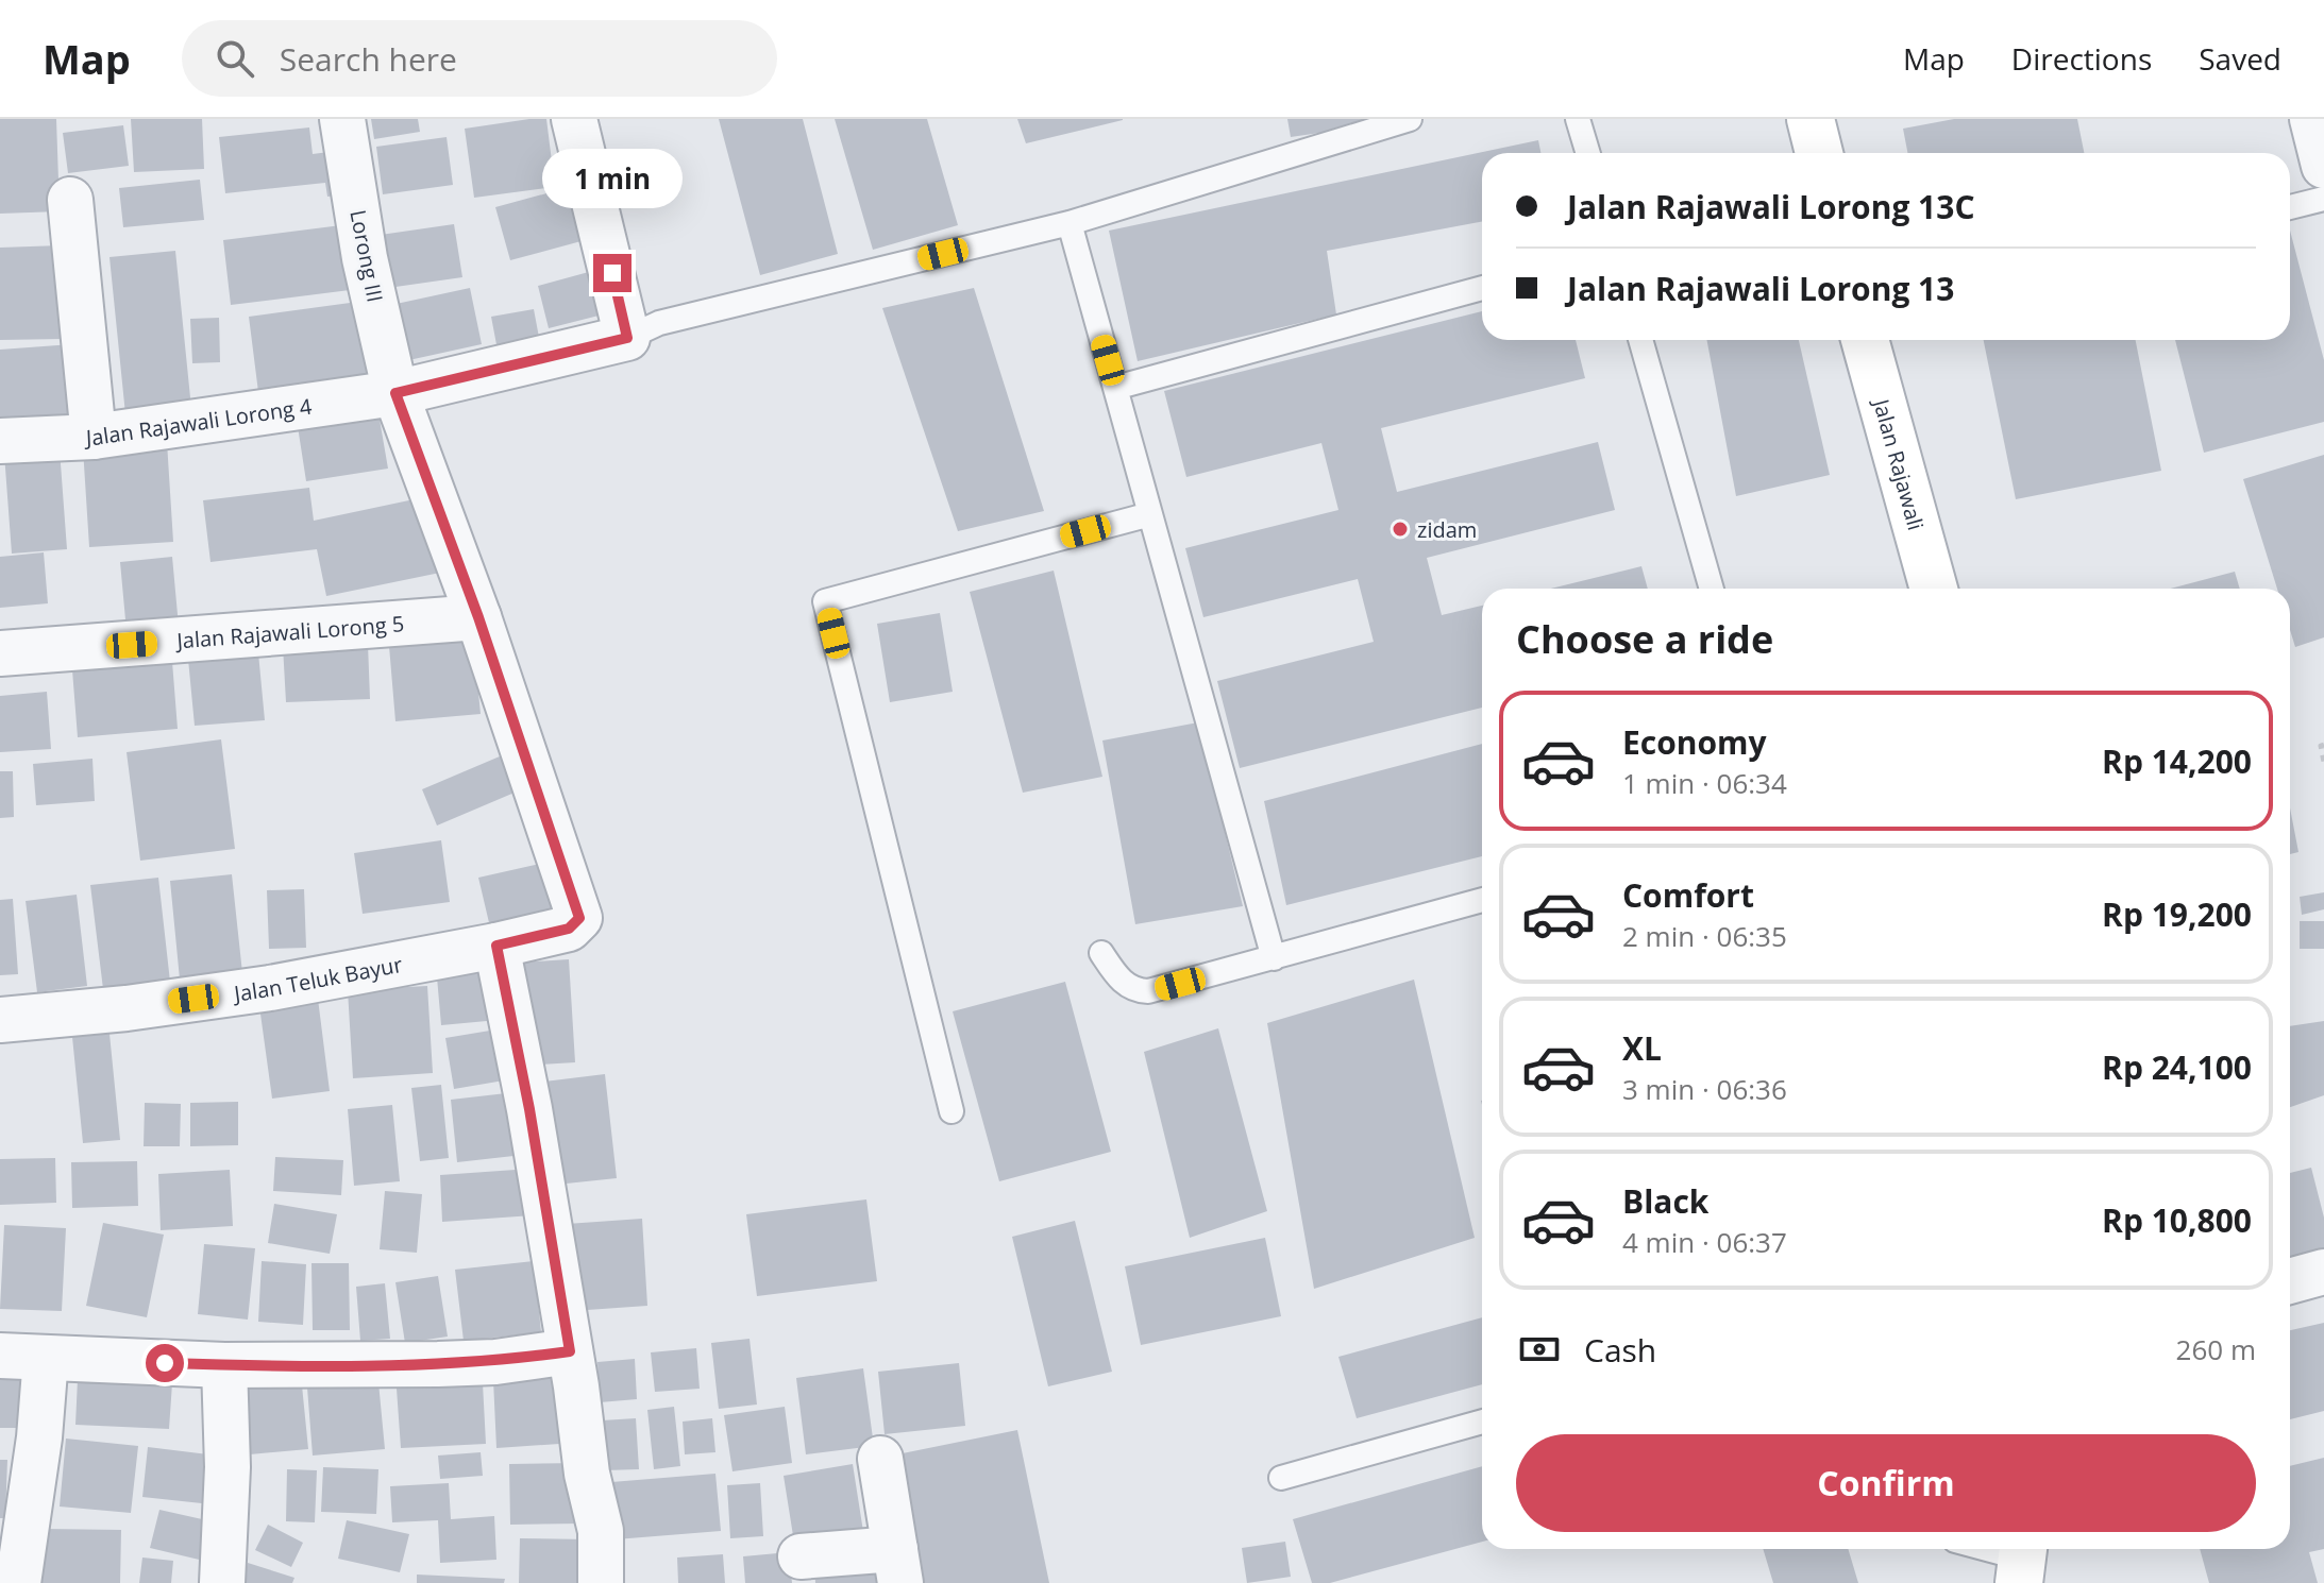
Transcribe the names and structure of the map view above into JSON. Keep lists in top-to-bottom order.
{
  "streets": {
    "main road": ["Jalan Rajawali"],
    "street": [
      "Lorong III",
      "Jalan Rajawali Lorong 4",
      "Jalan Rajawali Lorong 5",
      "Jalan Teluk Bayur"
    ]
  },
  "crossings": [
    ["Lorong III", "Jalan Rajawali Lorong 4"],
    ["Lorong III", "Jalan Rajawali Lorong 5"],
    ["Lorong III", "Jalan Teluk Bayur"]
  ],
  "places": ["zidam"],
  "page": {
    "header": "Map",
    "search": "Search here",
    "nav": ["Map", "Directions", "Saved"],
    "bubble": "1 min",
    "banner": ["Jalan Rajawali Lorong 13C", "Jalan Rajawali Lorong 13"],
    "heading": "Choose a ride",
    "list": [
      {
        "name": "Economy",
        "note": "1 min · 06:34",
        "value": "Rp 14,200"
      },
      {
        "name": "Comfort",
        "note": "2 min · 06:35",
        "value": "Rp 19,200"
      },
      {
        "name": "XL",
        "note": "3 min · 06:36",
        "value": "Rp 24,100"
      },
      {
        "name": "Black",
        "note": "4 min · 06:37",
        "value": "Rp 10,800"
      }
    ],
    "pay": ["Cash", "260 m"],
    "buttons": "Confirm"
  }
}
